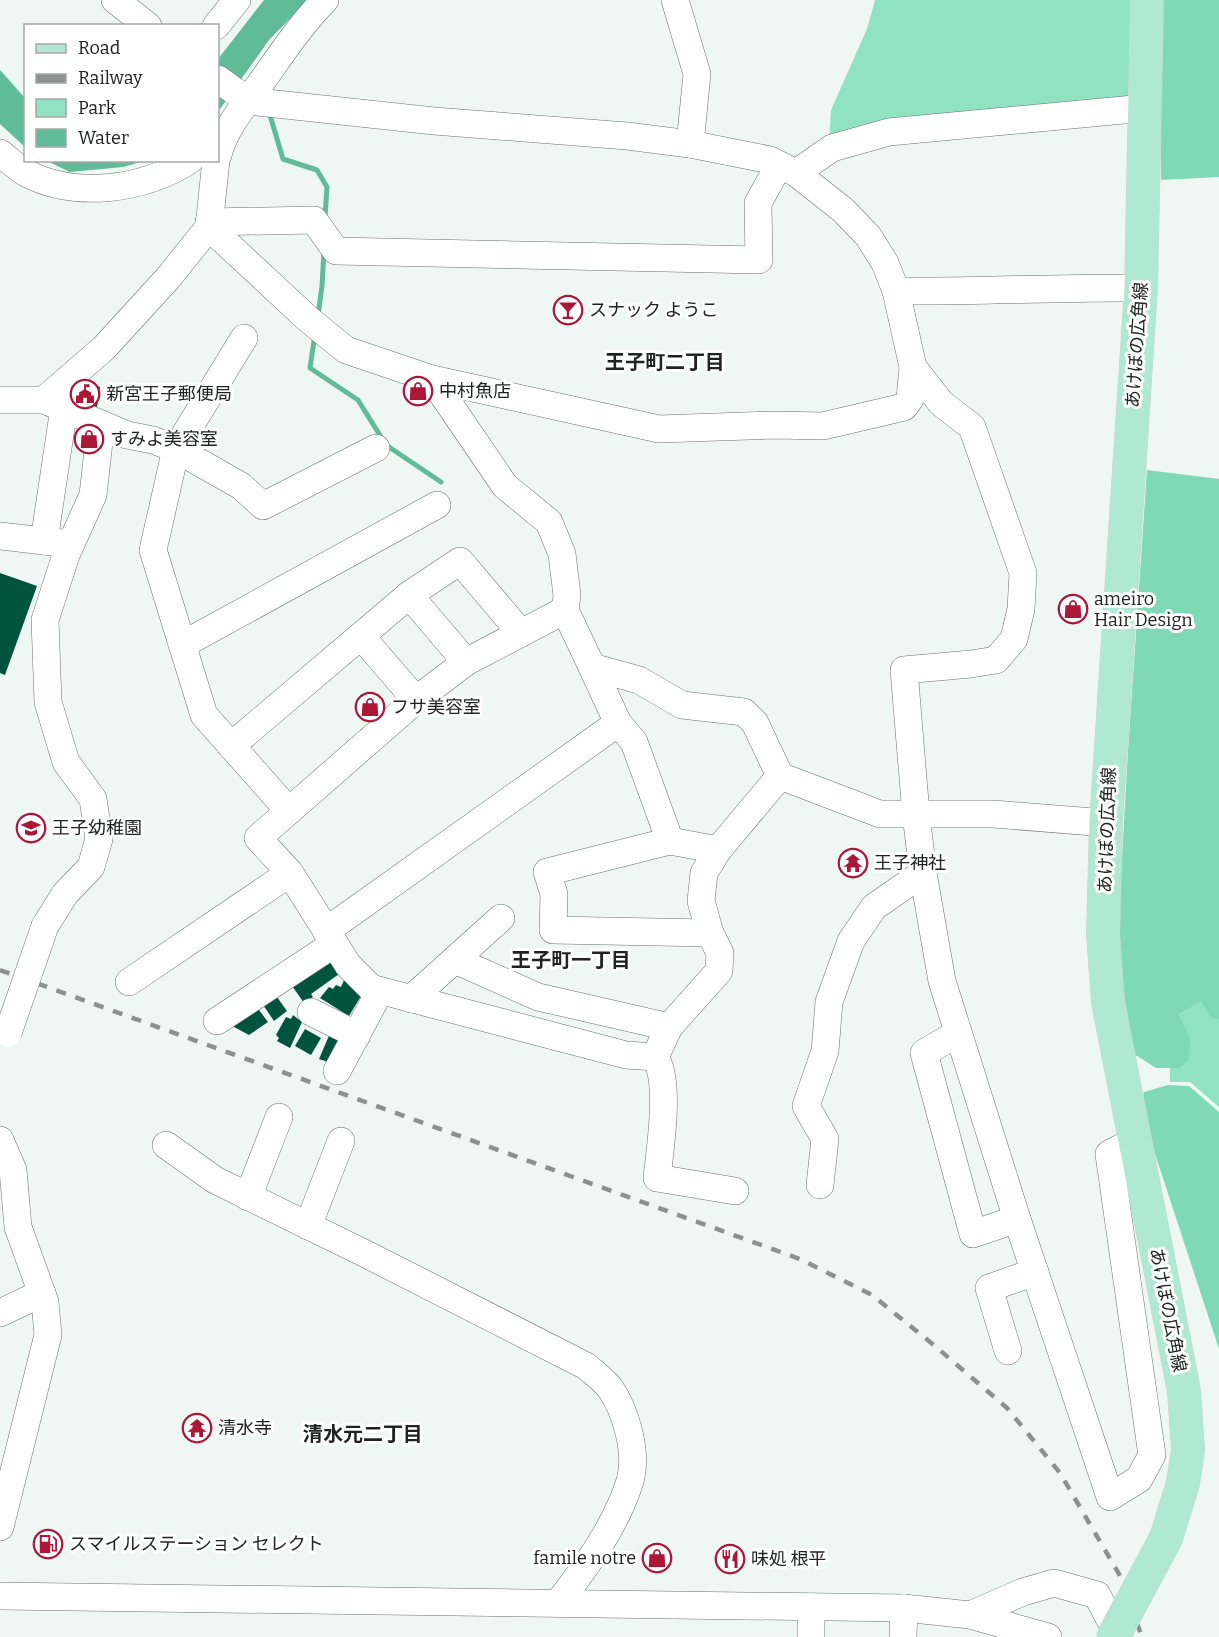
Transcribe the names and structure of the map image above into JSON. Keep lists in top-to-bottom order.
{
  "streets": {
    "main road": ["あけぼの広角線"]
  },
  "districts": ["王子町二丁目", "王子町一丁目", "清水元二丁目"],
  "places": {
    "bar": ["スナック ようこ"],
    "shop": [
      "中村魚店",
      "すみよ美容室",
      "ameiro Hair Design",
      "フサ美容室",
      "famile notre"
    ],
    "public building": ["新宮王子郵便局"],
    "school or university": ["王子幼稚園"],
    "temple": ["王子神社", "清水寺"],
    "fuel station": ["スマイルステーション セレクト"],
    "restaurant": ["味処 根平"]
  },
  "legend": [
    "Road",
    "Railway",
    "Park",
    "Water"
  ]
}
